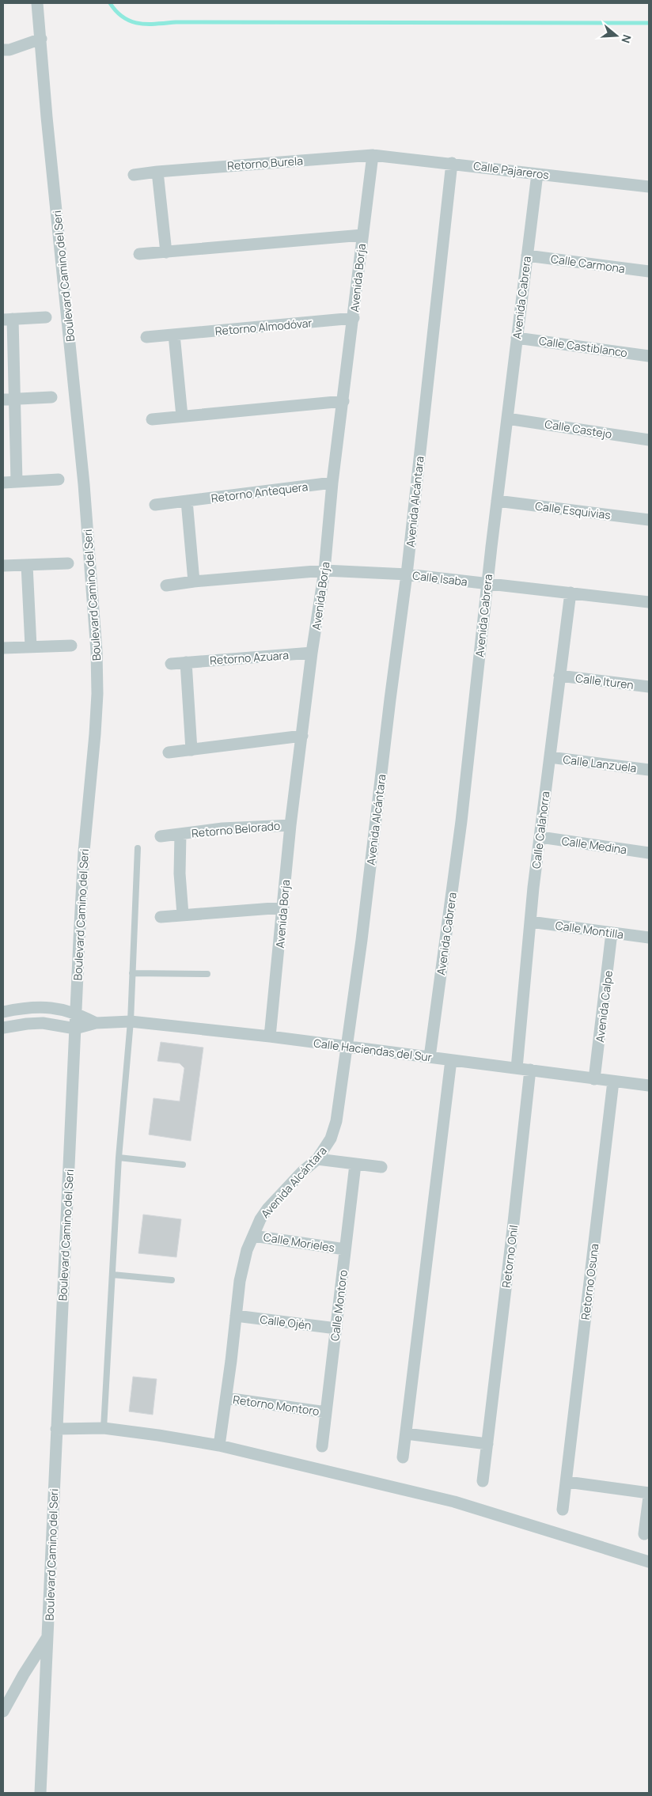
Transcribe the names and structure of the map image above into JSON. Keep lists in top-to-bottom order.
{
  "streets": {
    "street": [
      "Retorno Burela",
      "Calle Pajareros",
      "Calle Carmona",
      "Boulevard Camino del Seri",
      "Avenida Borja",
      "Avenida Cabrera",
      "Retorno Almodóvar",
      "Calle Castiblanco",
      "Calle Castejo",
      "Retorno Antequera",
      "Avenida Alcántara",
      "Calle Esquivias",
      "Calle Isaba",
      "Retorno Azuara",
      "Calle Ituren",
      "Calle Lanzuela",
      "Retorno Belorado",
      "Calle Calahorra",
      "Calle Medina",
      "Calle Montilla",
      "Avenida Calpe",
      "Calle Haciendas del Sur",
      "Calle Morieles",
      "Retorno Onil",
      "Retorno Osuna",
      "Calle Montoro",
      "Calle Ojén",
      "Retorno Montoro"
    ]
  },
  "crossings": [
    ["Retorno Burela", "Calle Pajareros"],
    ["Retorno Burela", "Avenida Borja"],
    ["Calle Pajareros", "Avenida Borja"],
    ["Calle Pajareros", "Avenida Cabrera"],
    ["Calle Pajareros", "Avenida Alcántara"],
    ["Calle Carmona", "Avenida Cabrera"],
    ["Boulevard Camino del Seri", "Calle Haciendas del Sur"],
    ["Avenida Borja", "Retorno Almodóvar"],
    ["Avenida Borja", "Retorno Antequera"],
    ["Avenida Borja", "Calle Isaba"],
    ["Avenida Borja", "Retorno Azuara"],
    ["Avenida Borja", "Retorno Belorado"],
    ["Avenida Borja", "Calle Haciendas del Sur"],
    ["Avenida Cabrera", "Calle Castiblanco"],
    ["Avenida Cabrera", "Calle Castejo"],
    ["Avenida Cabrera", "Calle Esquivias"],
    ["Avenida Cabrera", "Calle Isaba"],
    ["Avenida Cabrera", "Calle Haciendas del Sur"],
    ["Avenida Alcántara", "Calle Isaba"],
    ["Avenida Alcántara", "Calle Haciendas del Sur"],
    ["Avenida Alcántara", "Calle Morieles"],
    ["Avenida Alcántara", "Calle Ojén"],
    ["Avenida Alcántara", "Retorno Montoro"],
    ["Calle Isaba", "Calle Calahorra"],
    ["Calle Ituren", "Calle Calahorra"],
    ["Calle Lanzuela", "Calle Calahorra"],
    ["Calle Calahorra", "Calle Medina"],
    ["Calle Calahorra", "Calle Montilla"],
    ["Calle Calahorra", "Calle Haciendas del Sur"],
    ["Calle Montilla", "Avenida Calpe"],
    ["Avenida Calpe", "Calle Haciendas del Sur"],
    ["Calle Haciendas del Sur", "Retorno Onil"],
    ["Calle Haciendas del Sur", "Retorno Osuna"],
    ["Calle Morieles", "Calle Montoro"],
    ["Calle Montoro", "Calle Ojén"],
    ["Calle Montoro", "Retorno Montoro"]
  ],
  "north": "right"
}
